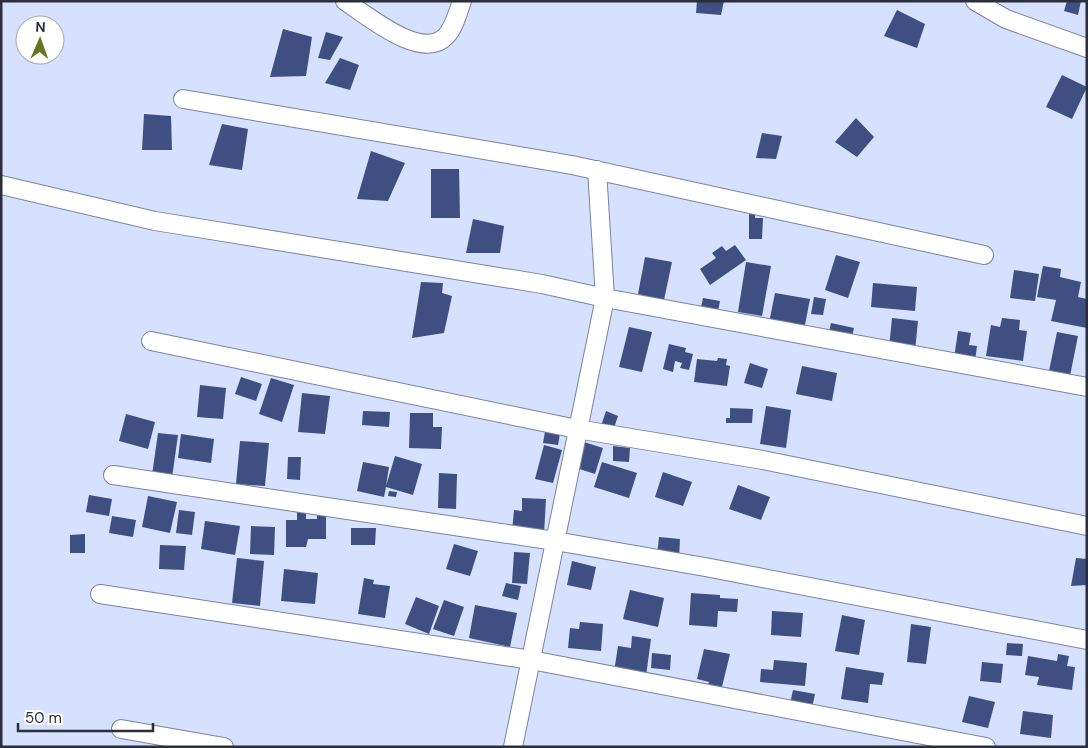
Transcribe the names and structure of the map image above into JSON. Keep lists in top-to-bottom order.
{
  "scale_bar": "50 m",
  "north": "top"
}
